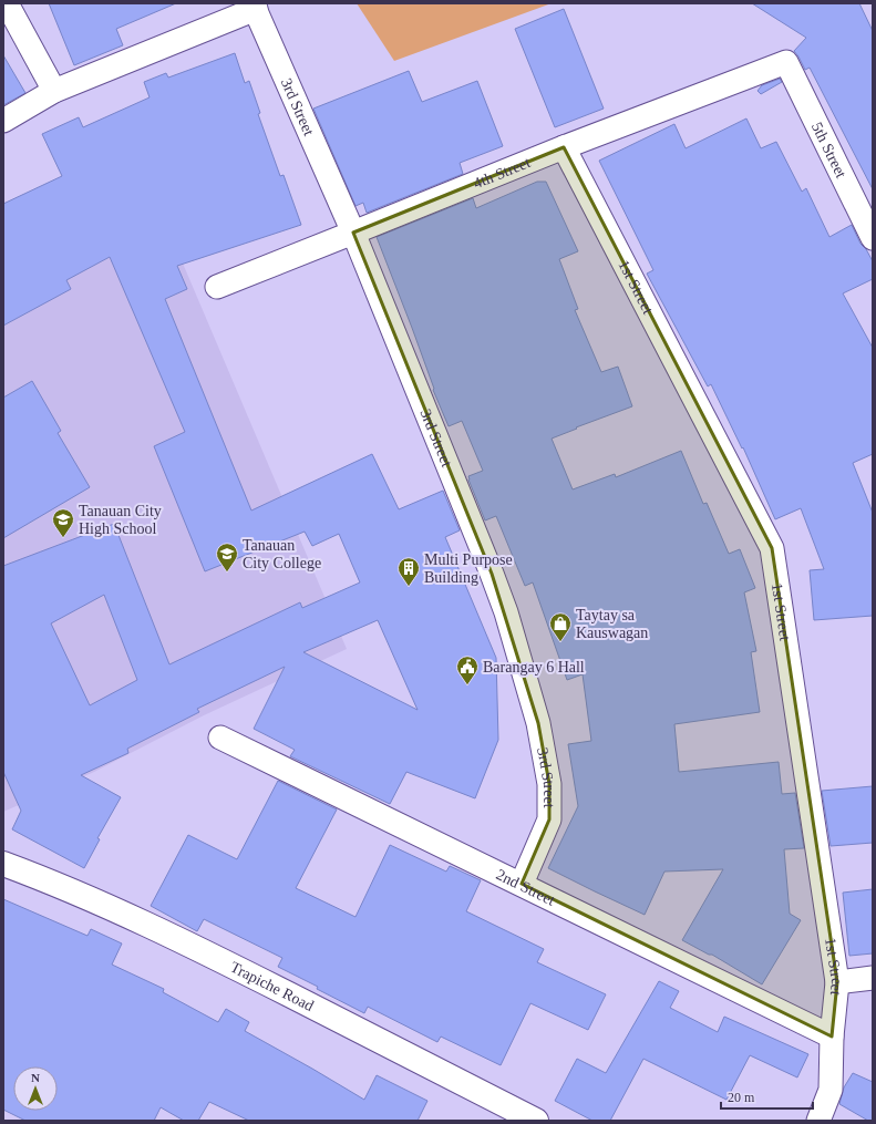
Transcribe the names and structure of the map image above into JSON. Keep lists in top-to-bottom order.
{
  "streets": {
    "street": [
      "3rd Street",
      "5th Street",
      "4th Street",
      "1st Street",
      "2nd Street",
      "Trapiche Road"
    ]
  },
  "crossings": [
    ["3rd Street", "4th Street"],
    ["3rd Street", "2nd Street"],
    ["5th Street", "4th Street"],
    ["4th Street", "1st Street"],
    ["1st Street", "2nd Street"]
  ],
  "places": {
    "school or university": ["Tanauan City High School", "Tanauan City College"],
    "building": ["Multi Purpose Building"],
    "shop": ["Taytay sa Kauswagan"],
    "public building": ["Barangay 6 Hall"]
  },
  "scale_bar": "20 m",
  "north": "top"
}
